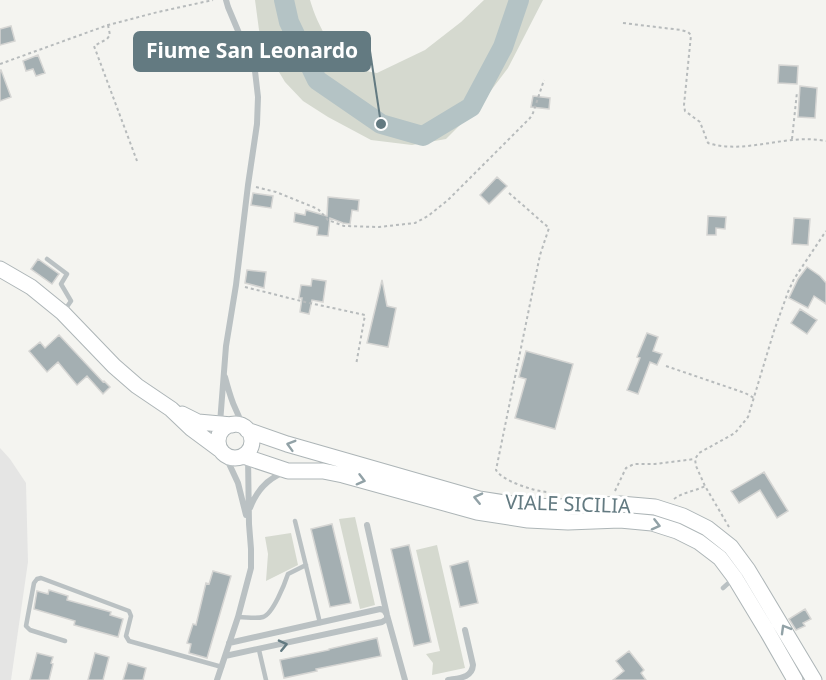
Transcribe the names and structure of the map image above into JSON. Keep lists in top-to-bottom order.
{
  "streets": {
    "main road": ["VIALE SICILIA"]
  },
  "places": ["Fiume San Leonardo"]
}
